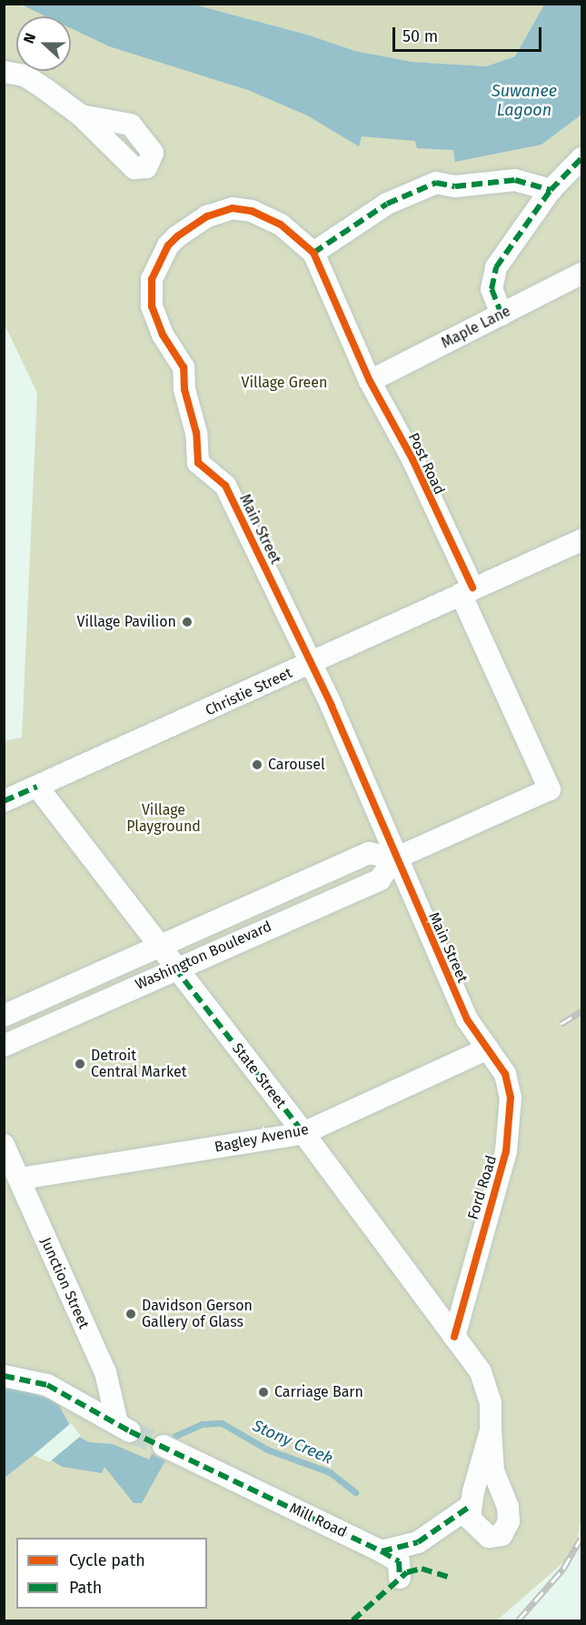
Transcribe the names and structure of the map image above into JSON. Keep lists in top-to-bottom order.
{
  "streets": {
    "street": [
      "Maple Lane",
      "Post Road",
      "Main Street",
      "Christie Street",
      "Washington Boulevard",
      "State Street",
      "Bagley Avenue",
      "Ford Road",
      "Junction Street",
      "Mill Road"
    ]
  },
  "crossings": [
    ["Maple Lane", "Post Road"],
    ["Maple Lane", "Main Street"],
    ["Post Road", "Main Street"],
    ["Post Road", "Christie Street"],
    ["Post Road", "Washington Boulevard"],
    ["Main Street", "Christie Street"],
    ["Main Street", "Washington Boulevard"],
    ["Main Street", "Bagley Avenue"],
    ["Main Street", "Ford Road"],
    ["Christie Street", "State Street"],
    ["Washington Boulevard", "State Street"],
    ["State Street", "Bagley Avenue"],
    ["State Street", "Ford Road"],
    ["Bagley Avenue", "Ford Road"],
    ["Bagley Avenue", "Junction Street"]
  ],
  "water": ["Suwanee Lagoon", "Stony Creek"],
  "parks": ["Village Green", "Village Playground"],
  "places": [
    "Village Pavilion",
    "Carousel",
    "Detroit Central Market",
    "Davidson Gerson Gallery of Glass",
    "Carriage Barn"
  ],
  "legend": ["Cycle path", "Path"],
  "scale_bar": "50 m",
  "north": "left"
}
